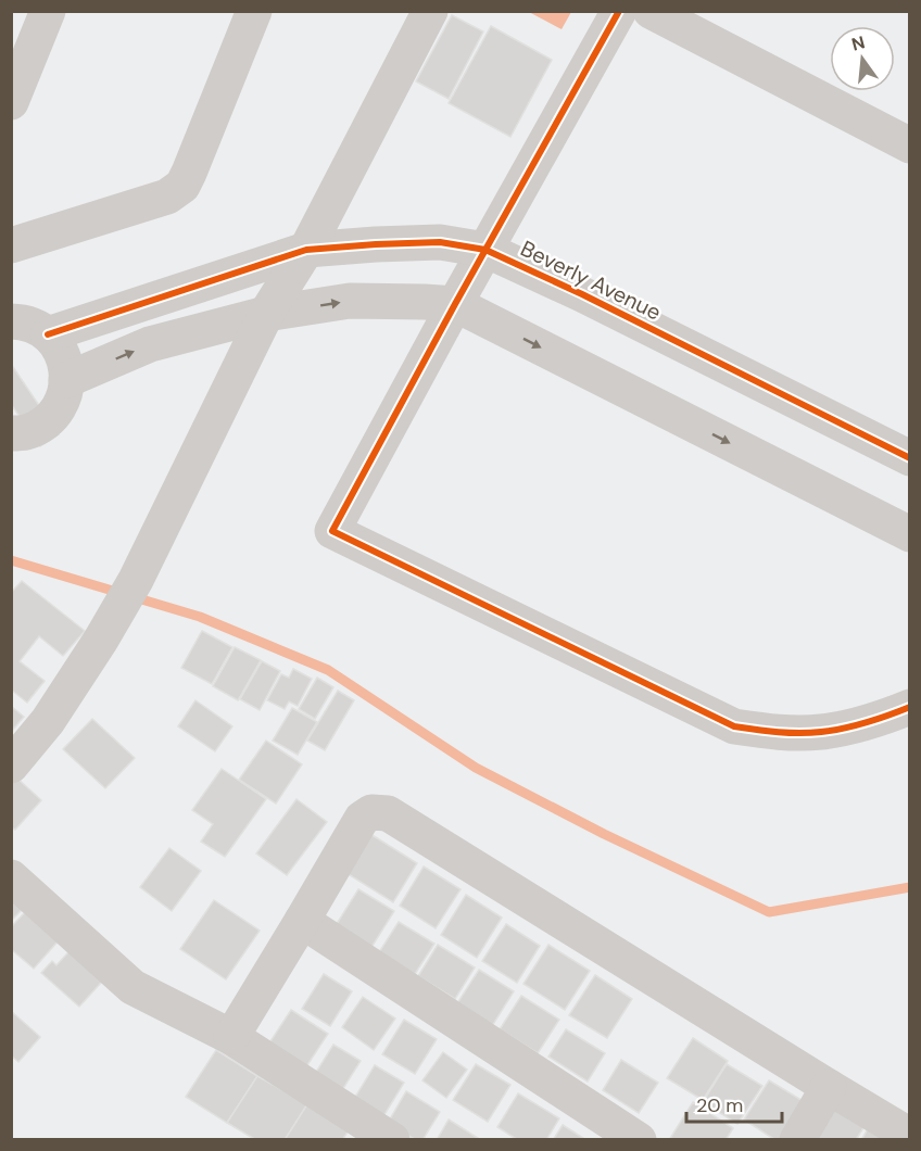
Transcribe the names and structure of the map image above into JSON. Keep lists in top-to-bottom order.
{
  "streets": {
    "street": ["Beverly Avenue"]
  },
  "scale_bar": "20 m",
  "north": "top"
}
